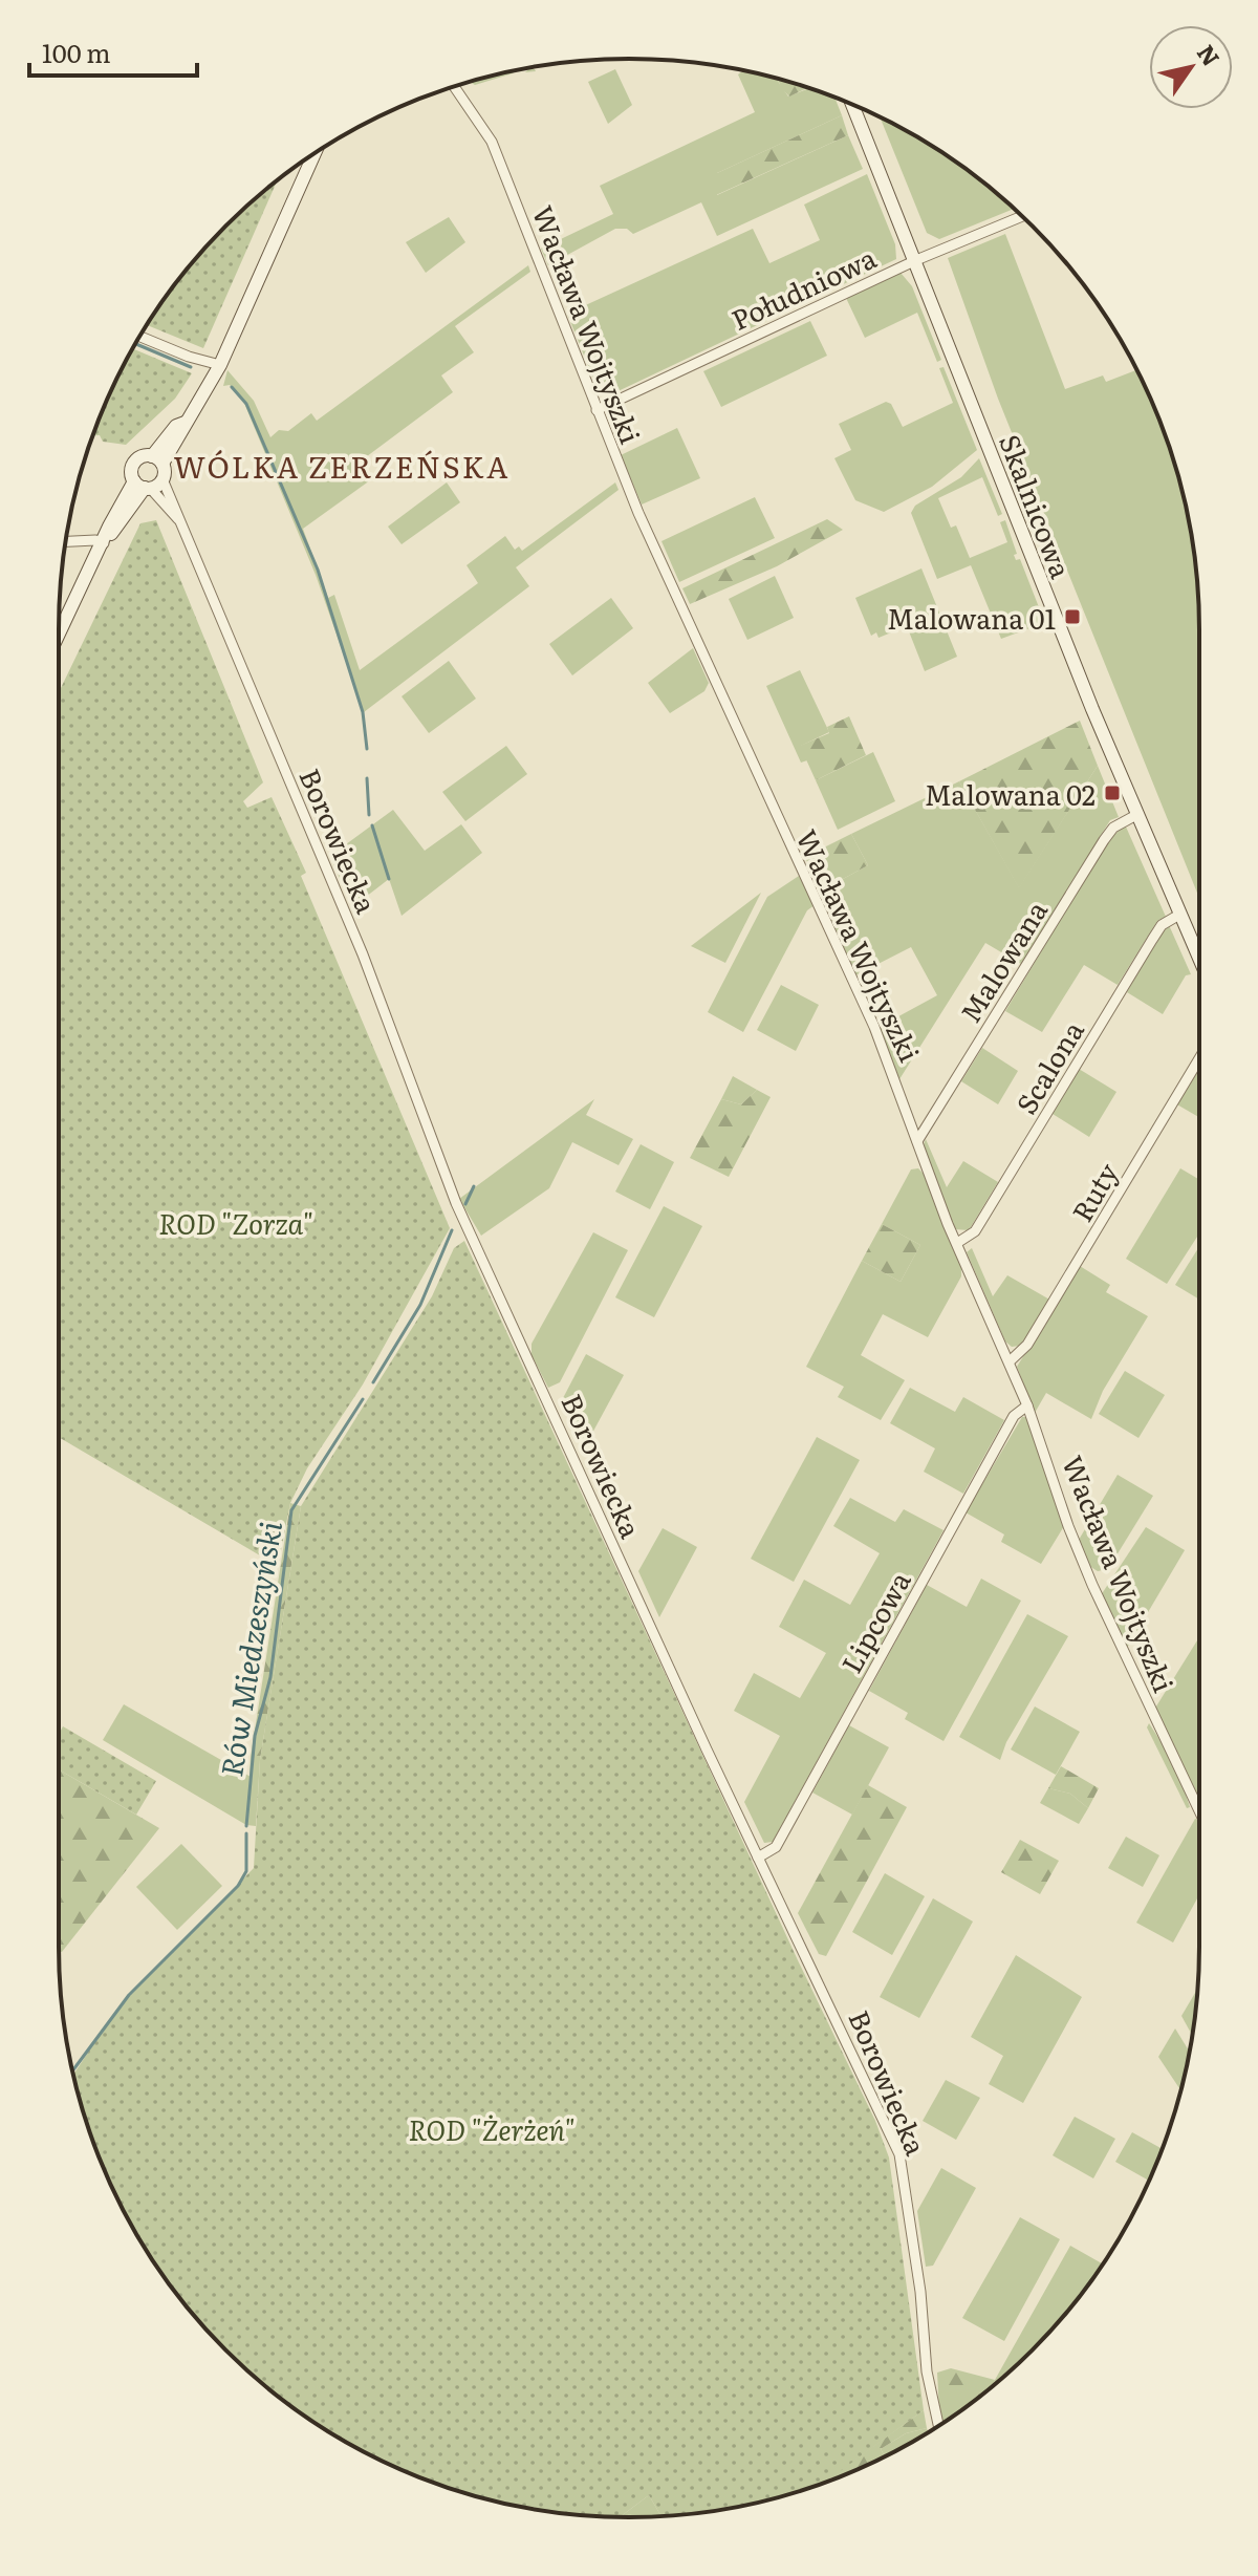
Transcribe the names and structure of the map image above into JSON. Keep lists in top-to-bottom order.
{
  "streets": {
    "street": [
      "Południowa",
      "Wacława Wojtyszki",
      "Skalnicowa",
      "Borowiecka",
      "Malowana",
      "Scalona",
      "Ruty",
      "Lipcowa"
    ]
  },
  "crossings": [
    ["Południowa", "Wacława Wojtyszki"],
    ["Południowa", "Skalnicowa"],
    ["Wacława Wojtyszki", "Malowana"],
    ["Wacława Wojtyszki", "Scalona"],
    ["Wacława Wojtyszki", "Ruty"],
    ["Wacława Wojtyszki", "Lipcowa"],
    ["Skalnicowa", "Malowana"],
    ["Skalnicowa", "Scalona"],
    ["Borowiecka", "Lipcowa"]
  ],
  "districts": ["WÓLKA ZERZEŃSKA"],
  "water": ["Rów Miedzeszyński"],
  "parks": ["ROD \"Zorza\"", "ROD \"Żerżeń\""],
  "places": {
    "transit": ["Malowana 01", "Malowana 02"]
  },
  "scale_bar": "100 m",
  "north": "top right"
}
